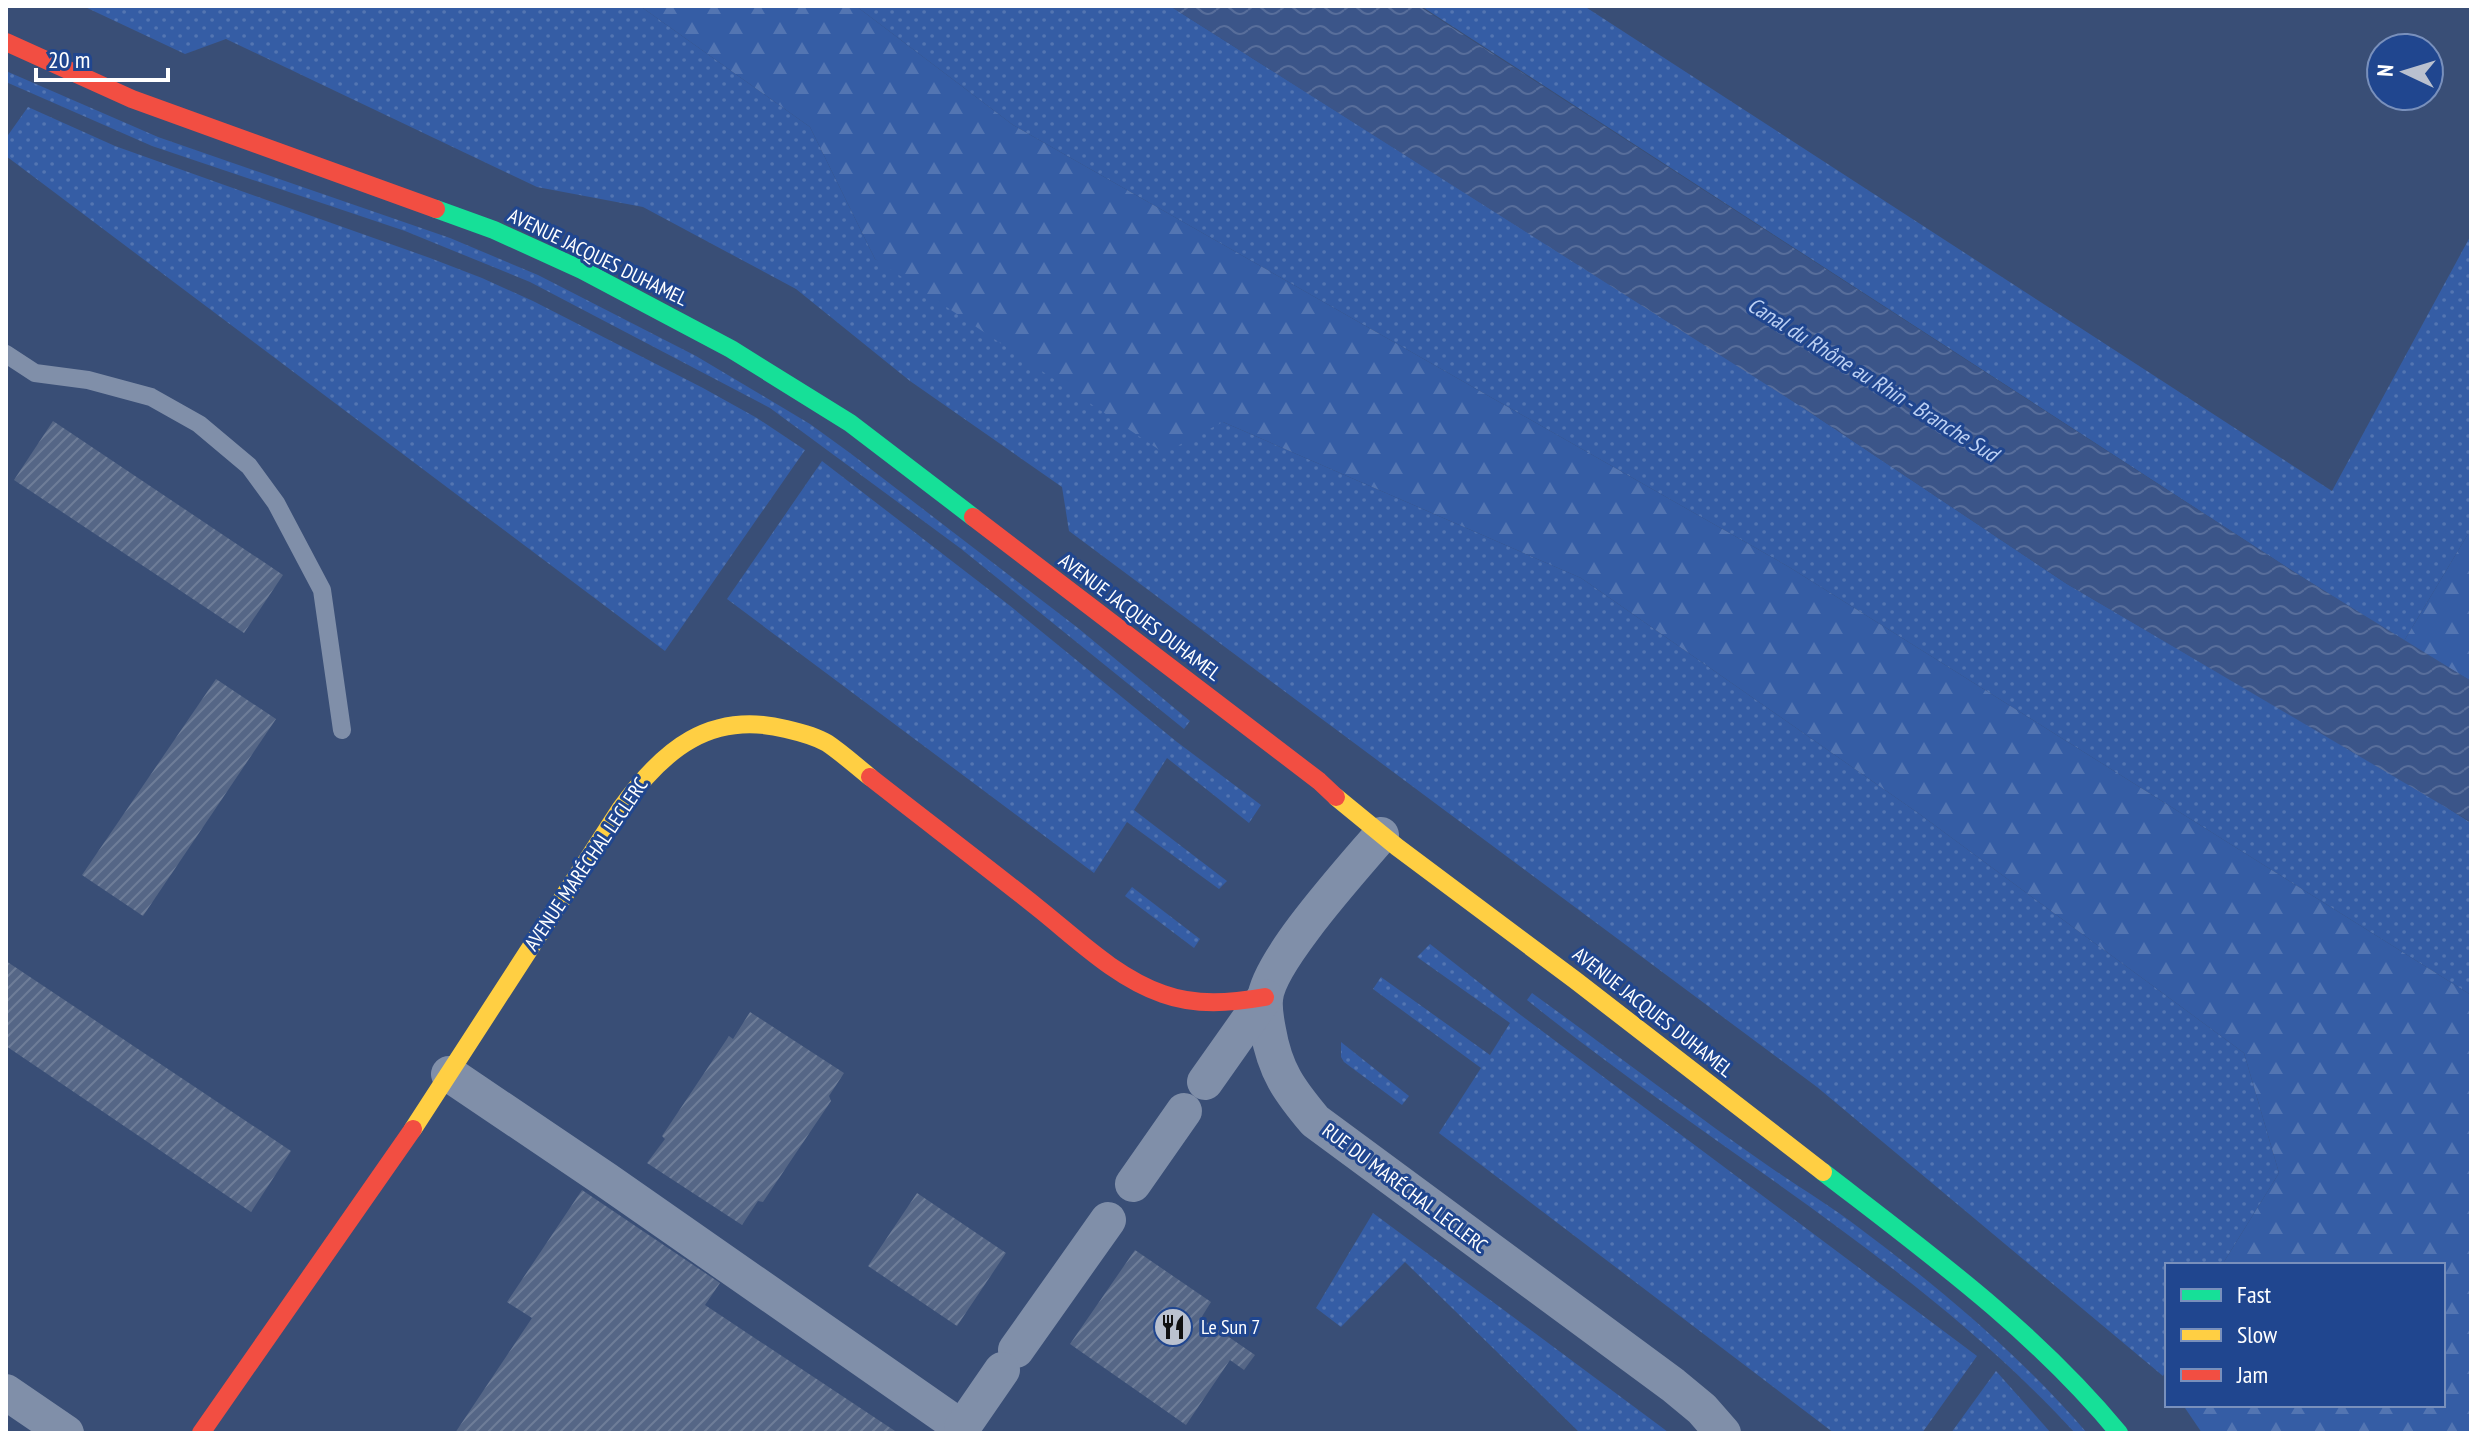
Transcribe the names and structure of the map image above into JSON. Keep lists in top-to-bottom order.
{
  "streets": {
    "main road": ["AVENUE JACQUES DUHAMEL", "AVENUE MARÉCHAL LECLERC"],
    "street": ["RUE DU MARÉCHAL LECLERC"]
  },
  "crossings": [
    ["AVENUE MARÉCHAL LECLERC", "RUE DU MARÉCHAL LECLERC"]
  ],
  "water": ["Canal du Rhône au Rhin - Branche Sud"],
  "places": {
    "restaurant": ["Le Sun 7"]
  },
  "legend": ["Fast", "Slow", "Jam"],
  "scale_bar": "20 m",
  "north": "left"
}
